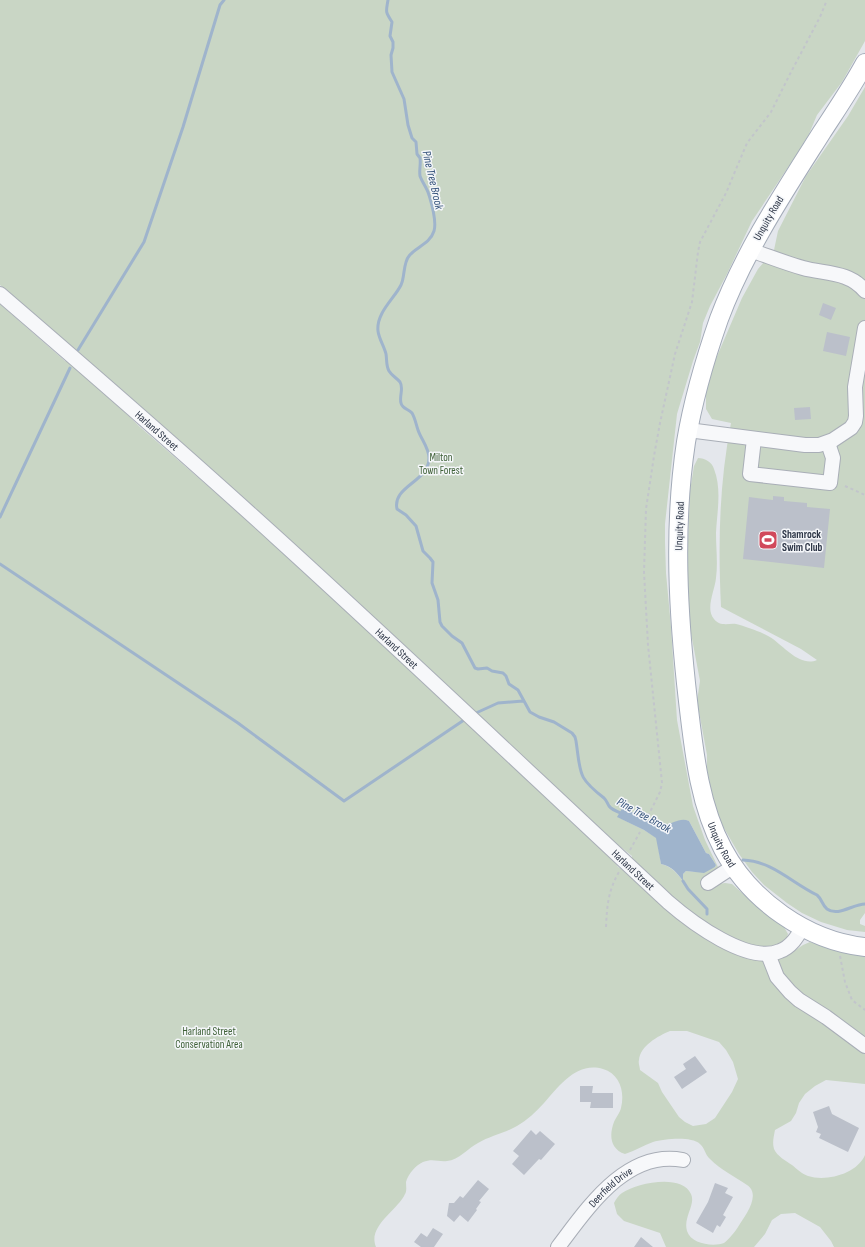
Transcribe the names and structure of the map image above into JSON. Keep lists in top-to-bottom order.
{
  "streets": {
    "main road": ["Unquity Road"],
    "street": ["Harland Street", "Deerfield Drive"]
  },
  "crossings": [
    ["Unquity Road", "Harland Street"]
  ],
  "water": ["Pine Tree Brook"],
  "parks": ["Milton Town Forest", "Harland Street Conservation Area"],
  "places": {
    "sports": ["Shamrock Swim Club"]
  }
}
